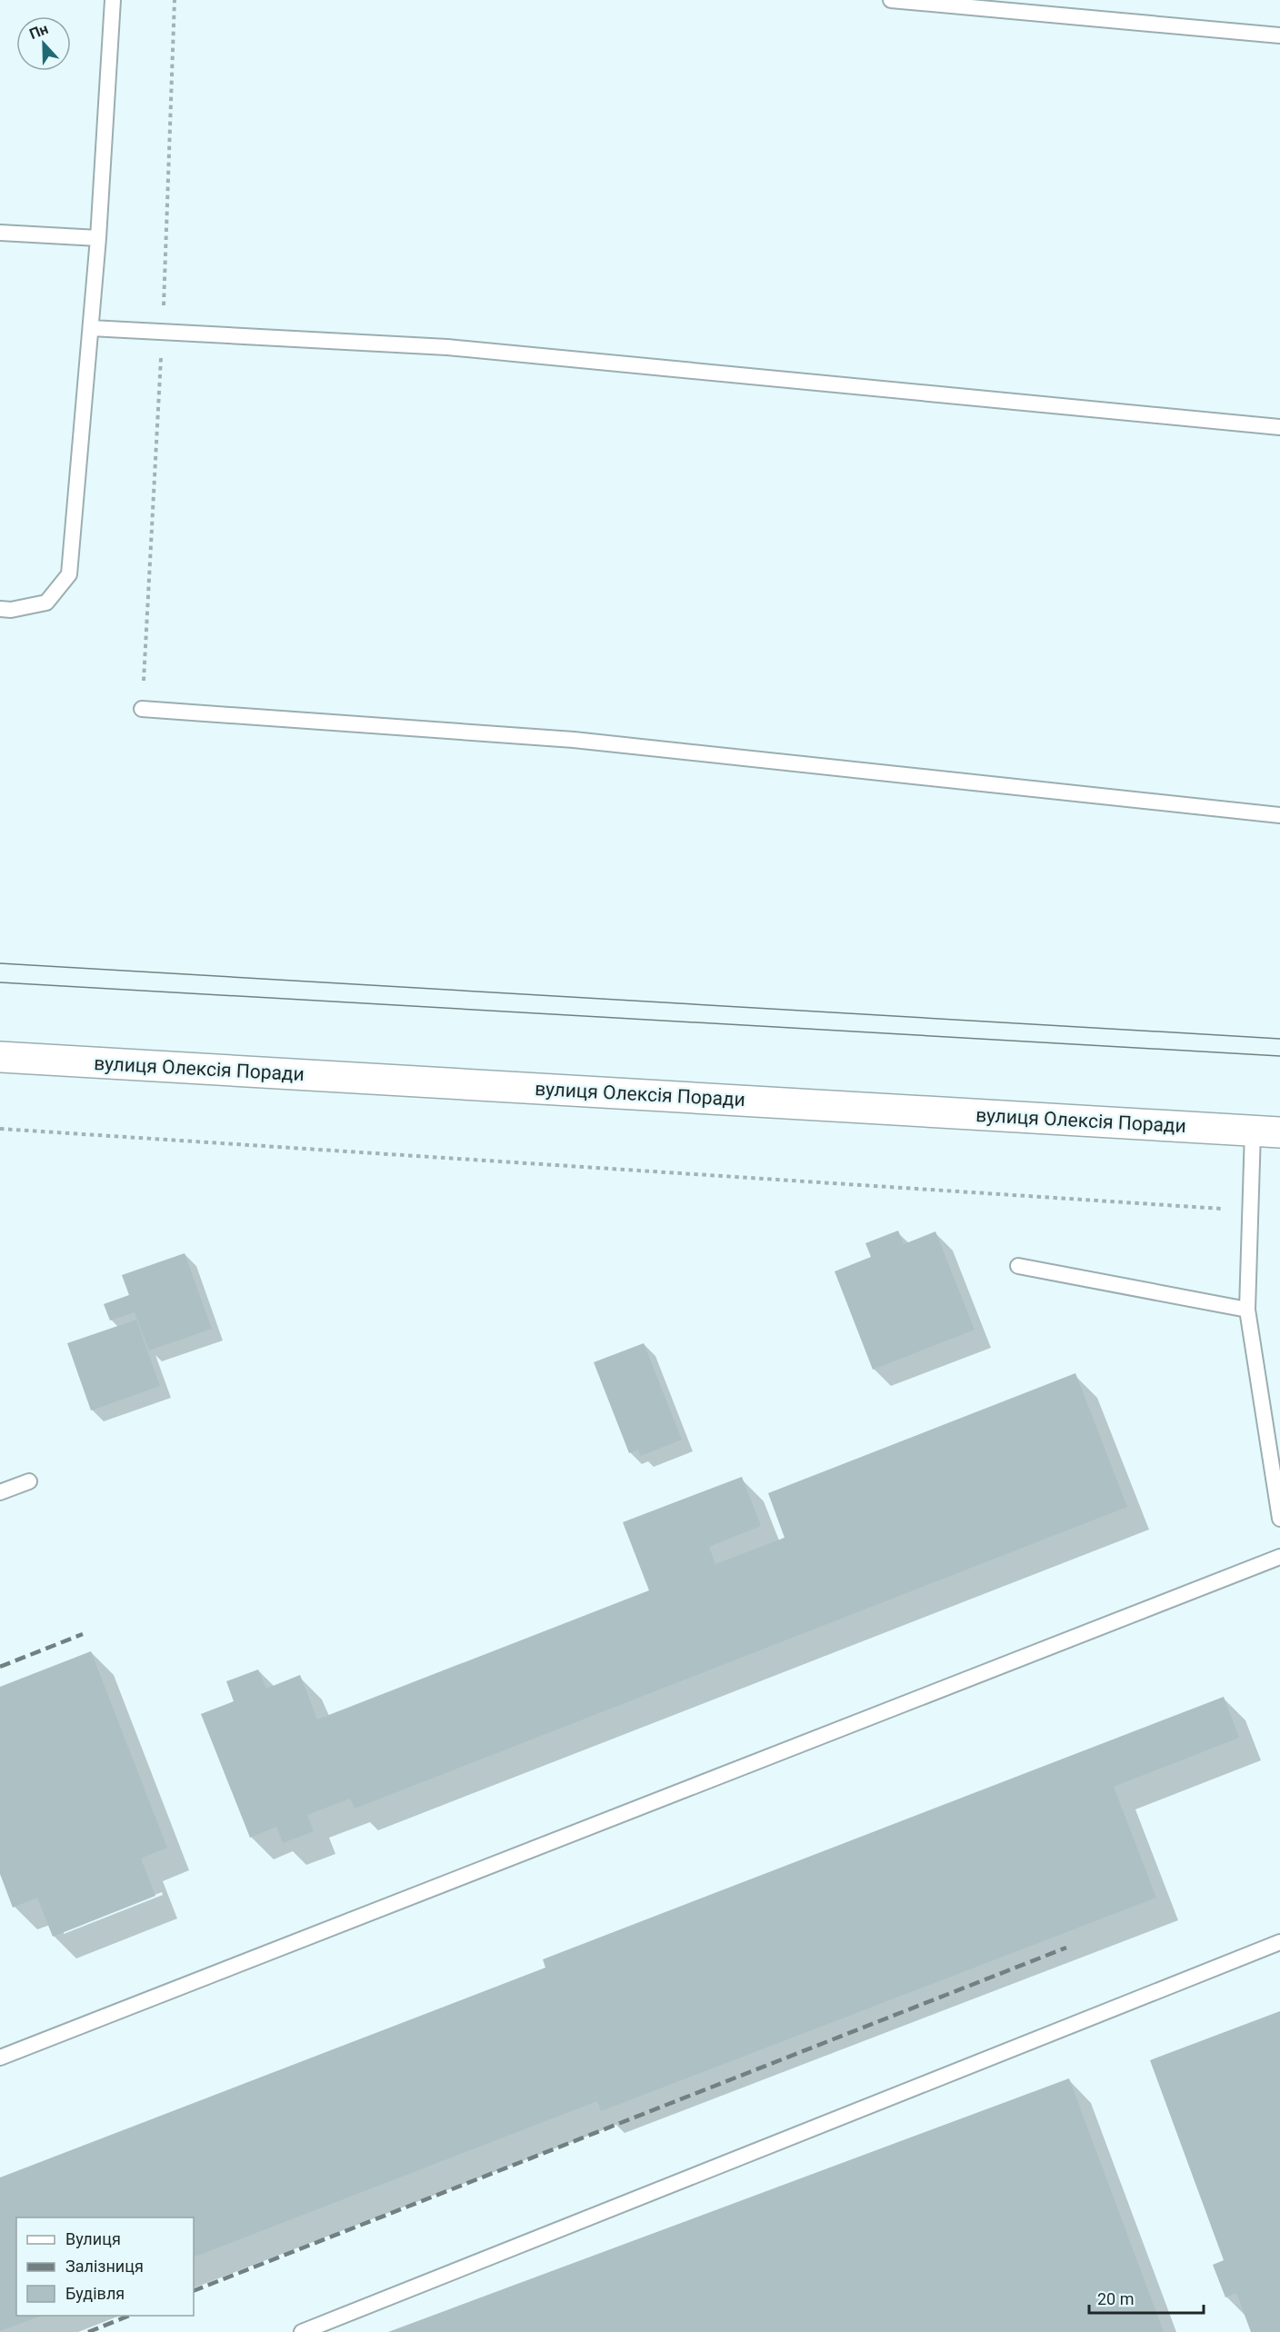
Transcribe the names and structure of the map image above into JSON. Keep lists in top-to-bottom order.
{
  "streets": {
    "main road": ["вулиця Олексія Поради"]
  },
  "legend": ["Вулиця", "Залізниця", "Будівля"],
  "scale_bar": "20 m",
  "north": "top"
}
